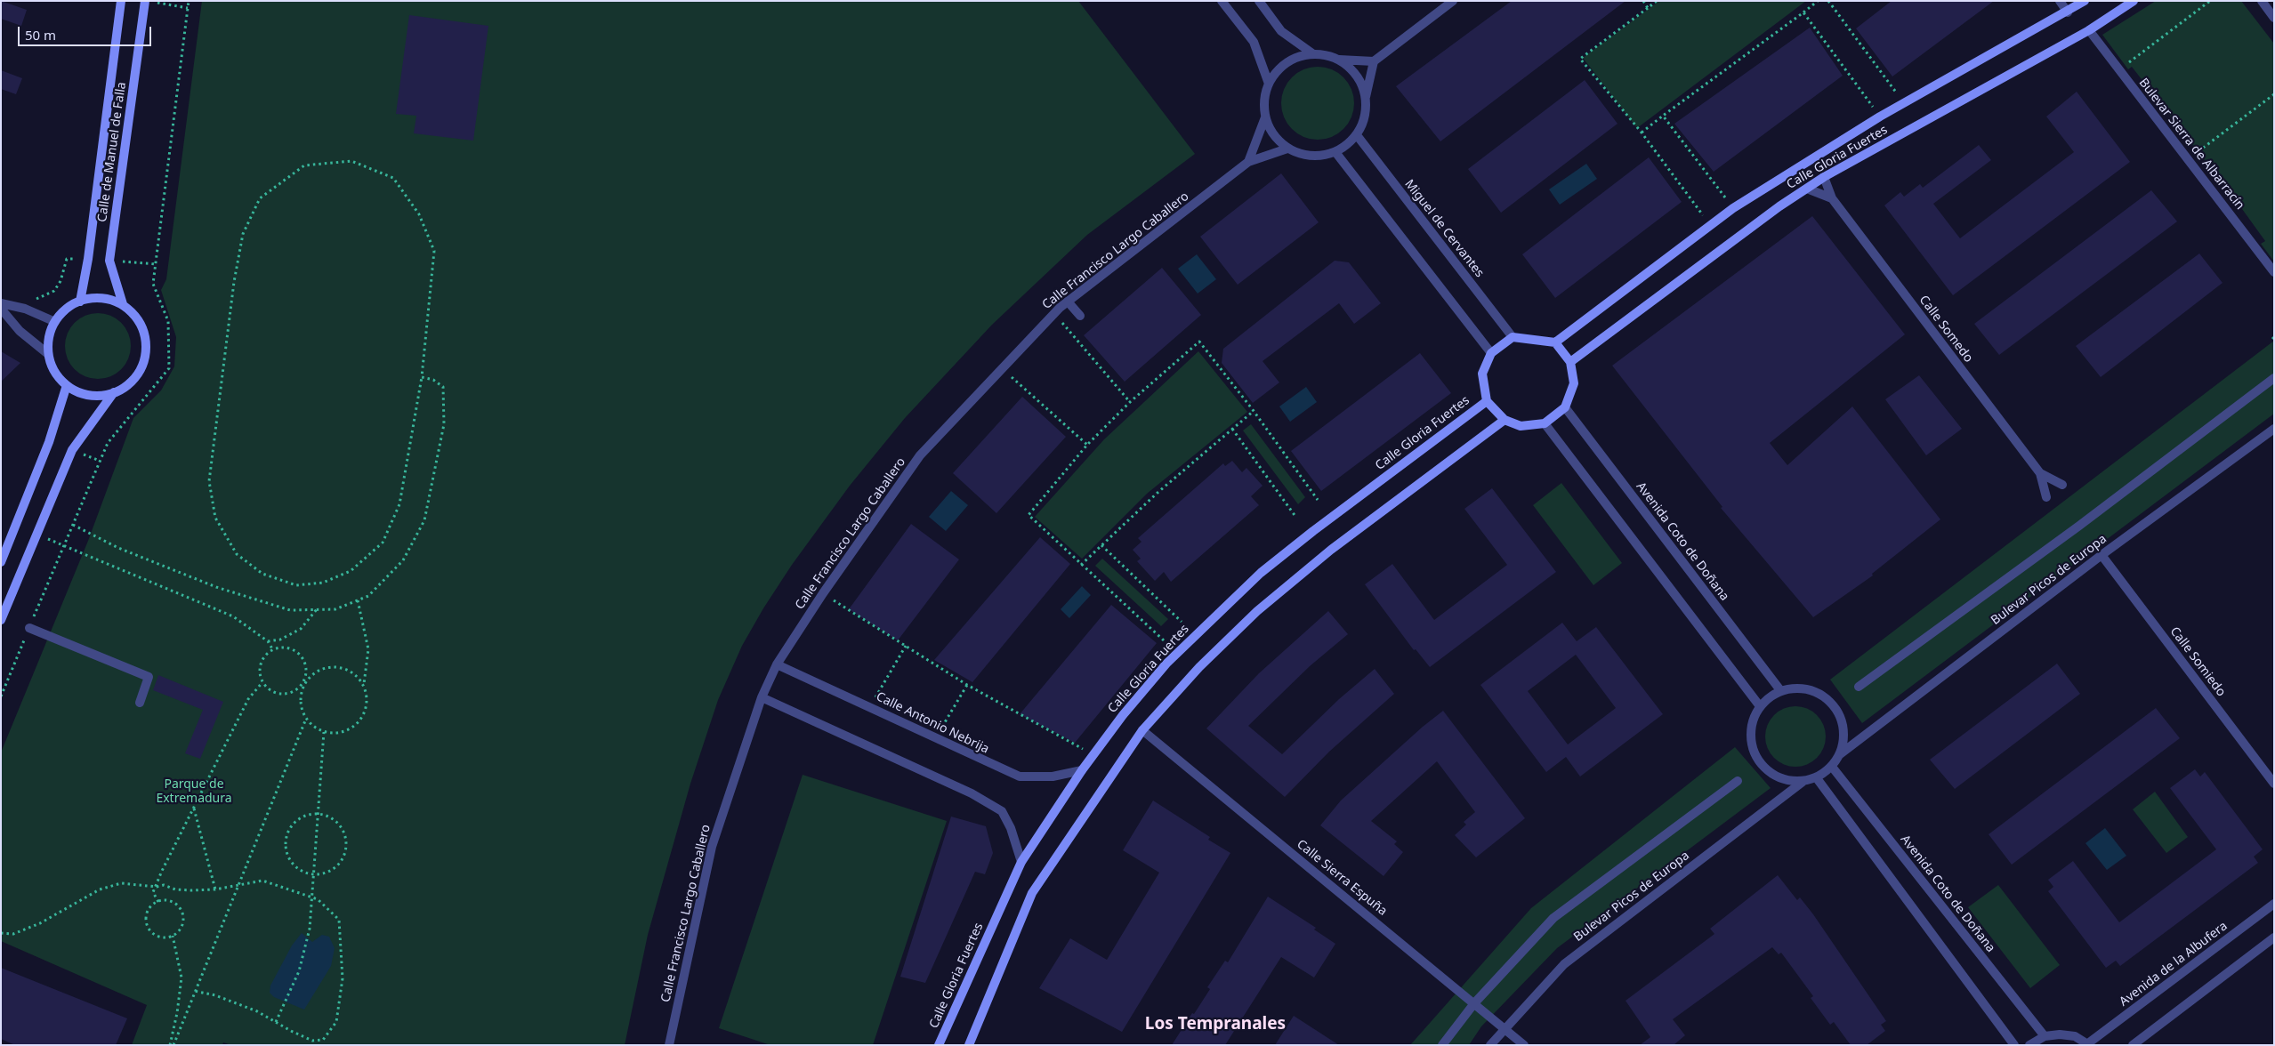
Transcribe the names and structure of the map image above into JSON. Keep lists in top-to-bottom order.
{
  "streets": {
    "main road": ["Calle de Manuel de Falla", "Calle Gloria Fuertes"],
    "street": [
      "Bulevar Sierra de Albarracín",
      "Miguel de Cervantes",
      "Calle Francisco Largo Caballero",
      "Calle Somedo",
      "Avenida Coto de Doñana",
      "Bulevar Picos de Europa",
      "Calle Somiedo",
      "Calle Antonio Nebrija",
      "Calle Sierra Espuña",
      "Avenida de la Albufera"
    ]
  },
  "crossings": [
    ["Bulevar Sierra de Albarracín", "Calle Gloria Fuertes"],
    ["Calle Gloria Fuertes", "Miguel de Cervantes"],
    ["Calle Gloria Fuertes", "Calle Somedo"],
    ["Calle Gloria Fuertes", "Avenida Coto de Doñana"],
    ["Calle Gloria Fuertes", "Calle Antonio Nebrija"],
    ["Miguel de Cervantes", "Calle Francisco Largo Caballero"],
    ["Miguel de Cervantes", "Avenida Coto de Doñana"],
    ["Calle Francisco Largo Caballero", "Calle Antonio Nebrija"],
    ["Avenida Coto de Doñana", "Bulevar Picos de Europa"],
    ["Bulevar Picos de Europa", "Calle Somiedo"],
    ["Bulevar Picos de Europa", "Calle Sierra Espuña"]
  ],
  "districts": ["Los Tempranales"],
  "parks": ["Parque de Extremadura"],
  "scale_bar": "50 m"
}
